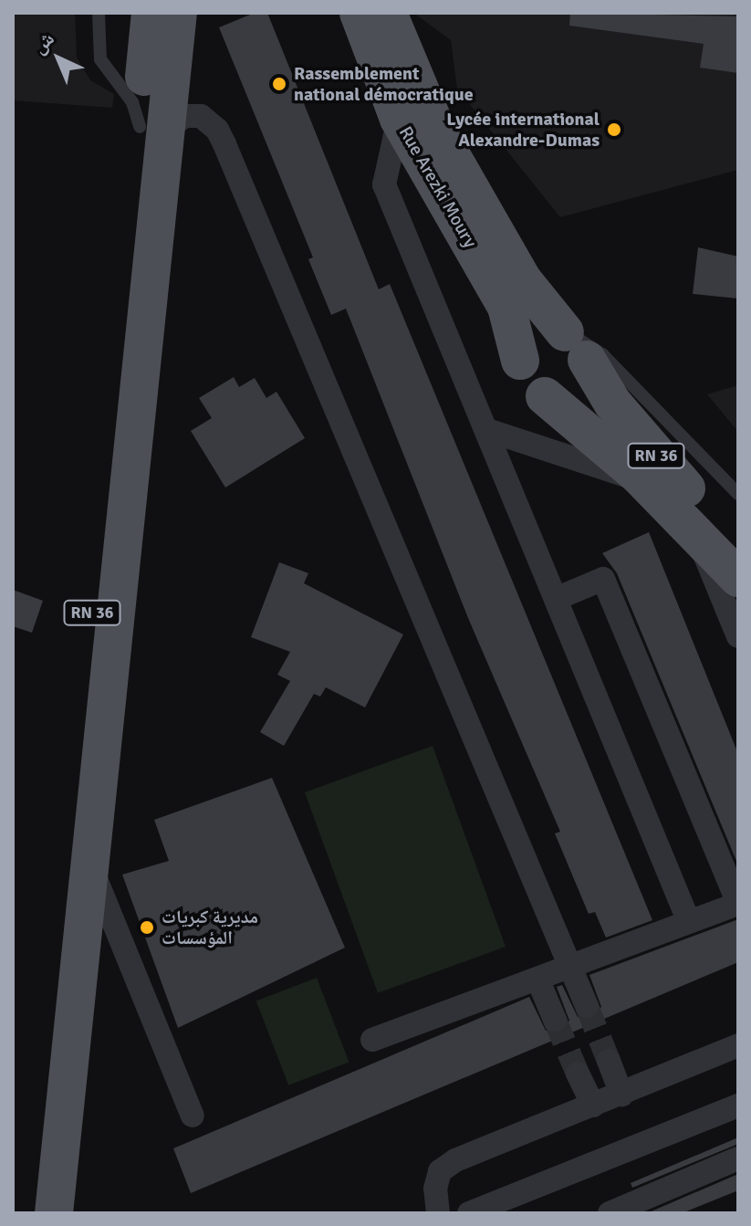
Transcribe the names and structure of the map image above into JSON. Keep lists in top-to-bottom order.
{
  "streets": {
    "main road": ["Rue Arezki Moury", "RN 36"]
  },
  "crossings": [
    ["Rue Arezki Moury", "RN 36"]
  ],
  "places": ["Rassemblement national démocratique", "Lycée international Alexandre-Dumas", "مديرية كبريات المؤسسات"],
  "north": "top left"
}
